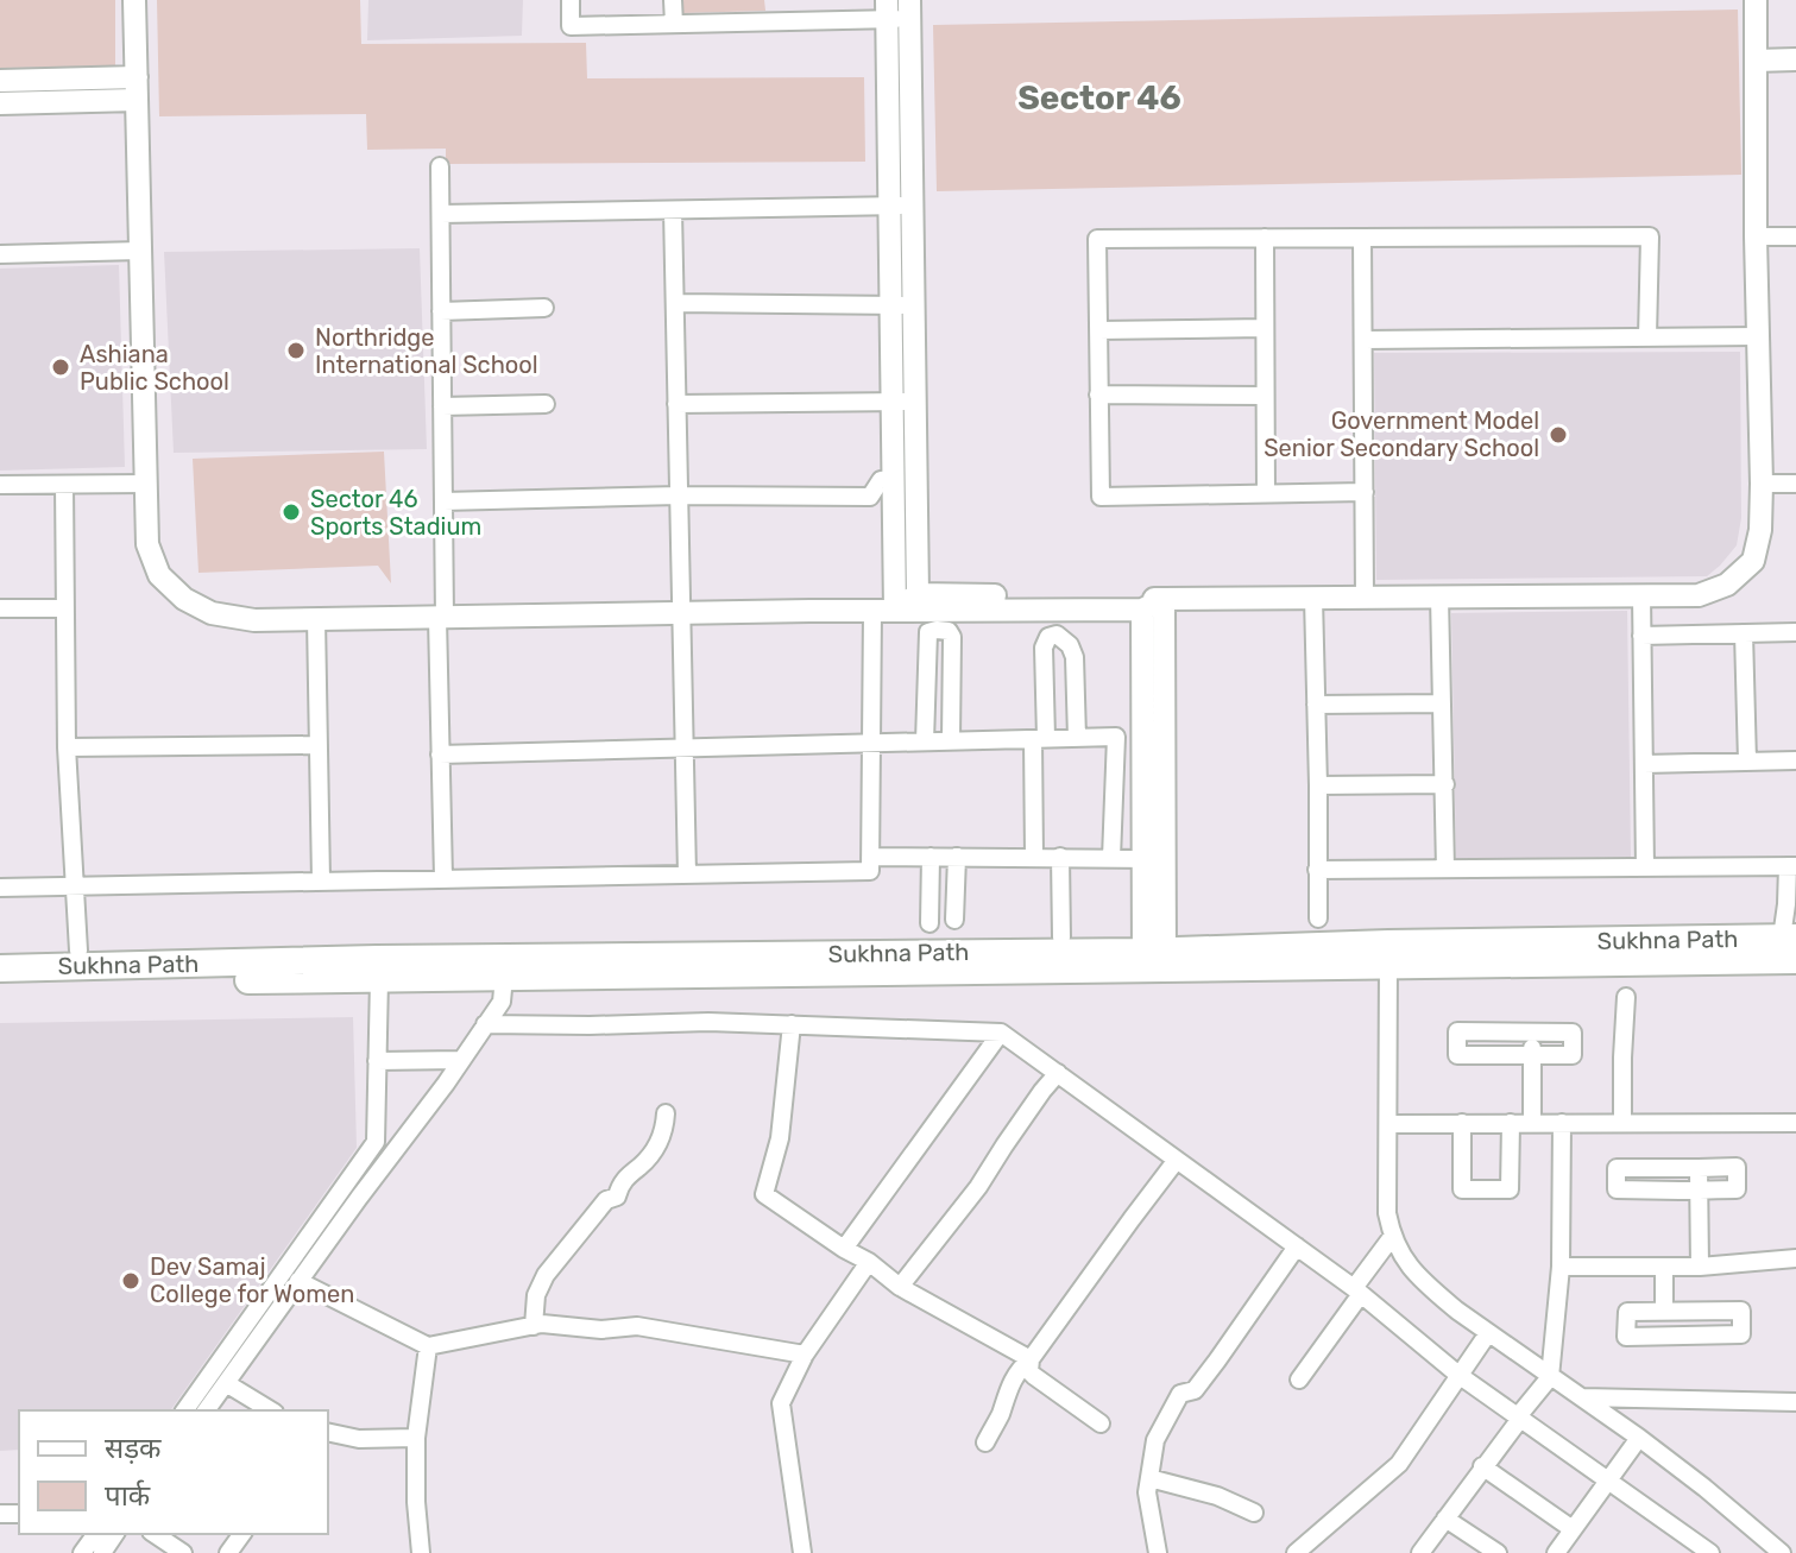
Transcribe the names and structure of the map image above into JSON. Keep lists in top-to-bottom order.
{
  "streets": {
    "main road": ["Sukhna Path"]
  },
  "districts": ["Sector 46"],
  "places": [
    "Northridge International School",
    "Ashiana Public School",
    "Government Model Senior Secondary School",
    "Sector 46 Sports Stadium",
    "Dev Samaj College for Women"
  ],
  "legend": ["सड़क", "पार्क"]
}
